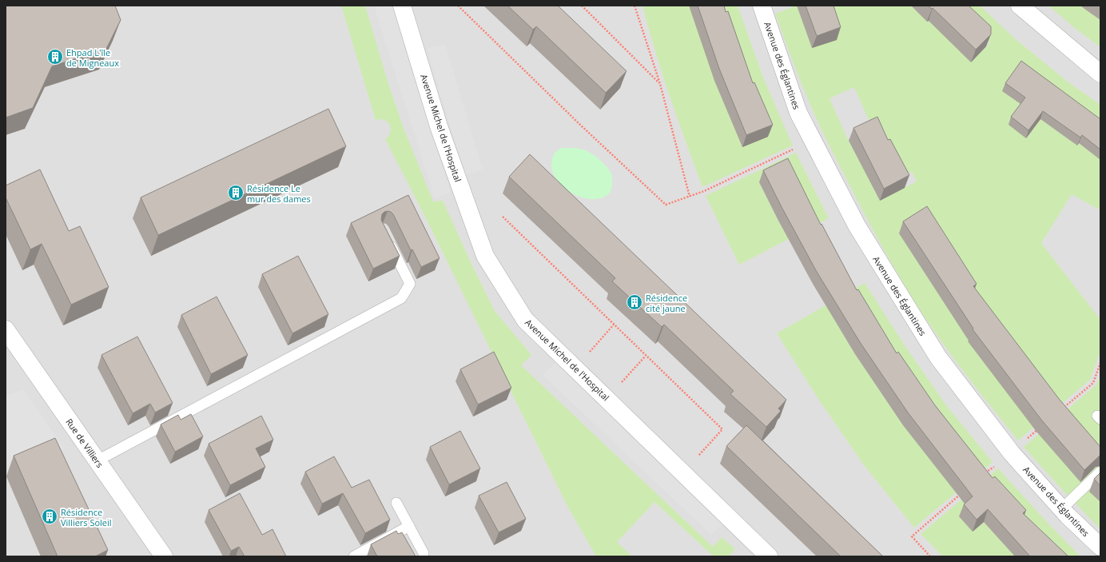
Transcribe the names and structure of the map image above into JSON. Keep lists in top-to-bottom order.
{
  "streets": {
    "street": ["Avenue des Églantines", "Avenue Michel de l'Hospital", "Rue de Villiers"]
  },
  "places": {
    "building": [
      "Ehpad L'île de Migneaux",
      "Résidence Le mur des dames",
      "Résidence cité jaune",
      "Résidence Villiers Soleil"
    ]
  }
}
